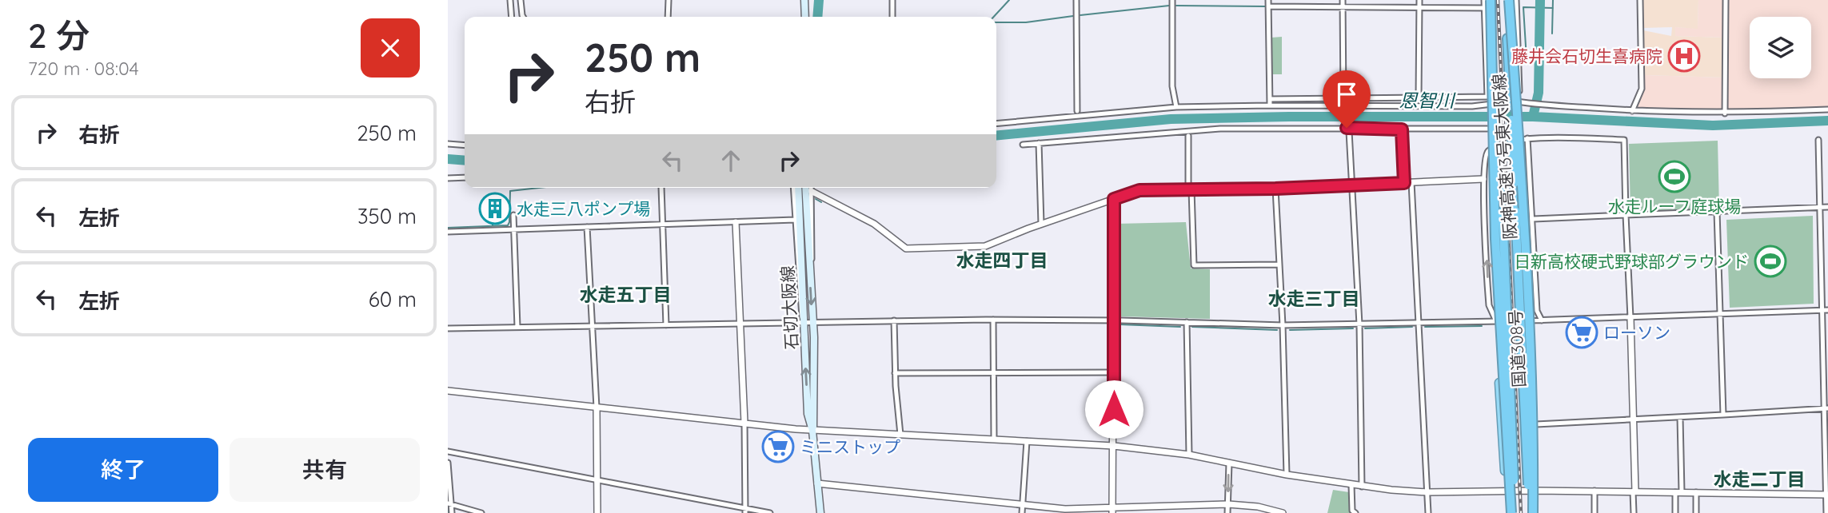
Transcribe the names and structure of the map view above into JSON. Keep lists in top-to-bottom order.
{
  "streets": {
    "highway": ["阪神高速13号東大阪線", "国道308号"],
    "main road": ["石切大阪線"]
  },
  "crossings": [
    ["阪神高速13号東大阪線", "国道308号"]
  ],
  "districts": [
    "水走四丁目",
    "水走五丁目",
    "水走三丁目",
    "水走二丁目"
  ],
  "water": ["恩智川"],
  "places": {
    "hospital": ["藤井会石切生喜病院"],
    "sports": ["水走ルーフ庭球場", "日新高校硬式野球部グラウンド"],
    "building": ["水走三八ポンプ場"],
    "supermarket": ["ローソン", "ミニストップ"]
  },
  "page": {
    "heading": ["2 分", "720 m · 08:04"],
    "turn": ["250 m", "右折"],
    "list": [
      {
        "name": "右折",
        "value": "250 m"
      },
      {
        "name": "左折",
        "value": "350 m"
      },
      {
        "name": "左折",
        "value": "60 m"
      }
    ],
    "buttons": ["終了", "共有"]
  }
}
